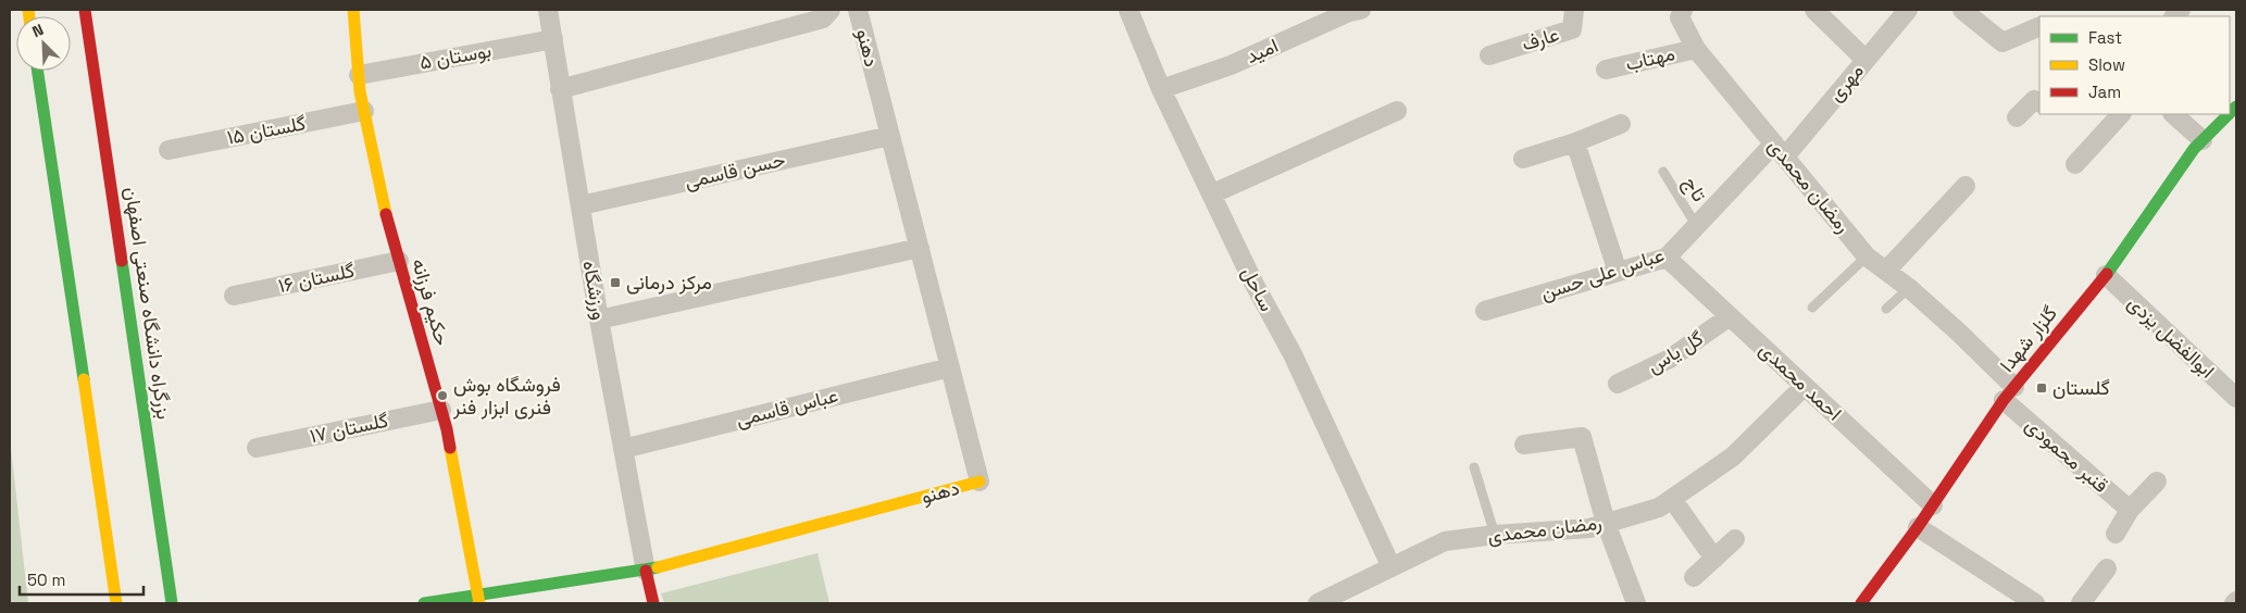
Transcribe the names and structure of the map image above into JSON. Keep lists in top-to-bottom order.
{
  "streets": {
    "main road": [
      "دهنو",
      "حکیم فرزانه",
      "بزرگراه دانشگاه صنعتی اصفهان",
      "گلزار شهدا"
    ],
    "street": [
      "عارف",
      "امید",
      "بوستان ۵",
      "مهتاب",
      "مهری",
      "گلستان ۱۵",
      "حسن قاسمی",
      "رمضان محمدی",
      "عباس علی حسن",
      "گلستان ۱۶",
      "ساحل",
      "ورزشگاه",
      "ابوالفضل یزدی",
      "گل یاس",
      "احمد محمدی",
      "عباس قاسمی",
      "گلستان ۱۷",
      "قنبر محمودی"
    ],
    "lane": ["تاج"]
  },
  "crossings": [
    ["دهنو", "حسن قاسمی"],
    ["دهنو", "ورزشگاه"],
    ["دهنو", "حکیم فرزانه"],
    ["دهنو", "عباس قاسمی"],
    ["امید", "ساحل"],
    ["بوستان ۵", "ورزشگاه"],
    ["بوستان ۵", "حکیم فرزانه"],
    ["مهتاب", "رمضان محمدی"],
    ["مهری", "رمضان محمدی"],
    ["مهری", "عباس علی حسن"],
    ["گلستان ۱۵", "حکیم فرزانه"],
    ["حسن قاسمی", "ورزشگاه"],
    ["رمضان محمدی", "عباس علی حسن"],
    ["رمضان محمدی", "ساحل"],
    ["رمضان محمدی", "گلزار شهدا"],
    ["رمضان محمدی", "احمد محمدی"],
    ["رمضان محمدی", "قنبر محمودی"],
    ["تاج", "عباس علی حسن"],
    ["عباس علی حسن", "احمد محمدی"],
    ["گلستان ۱۶", "حکیم فرزانه"],
    ["ورزشگاه", "عباس قاسمی"],
    ["حکیم فرزانه", "گلستان ۱۷"],
    ["ابوالفضل یزدی", "گلزار شهدا"],
    ["گلزار شهدا", "احمد محمدی"],
    ["گلزار شهدا", "قنبر محمودی"],
    ["گل یاس", "احمد محمدی"]
  ],
  "places": {
    "transit": ["مرکز درمانی", "گلستان"],
    "other": ["فروشگاه بوش فنری ابزار فنر"]
  },
  "legend": ["Fast", "Slow", "Jam"],
  "scale_bar": "50 m",
  "north": "top left"
}
